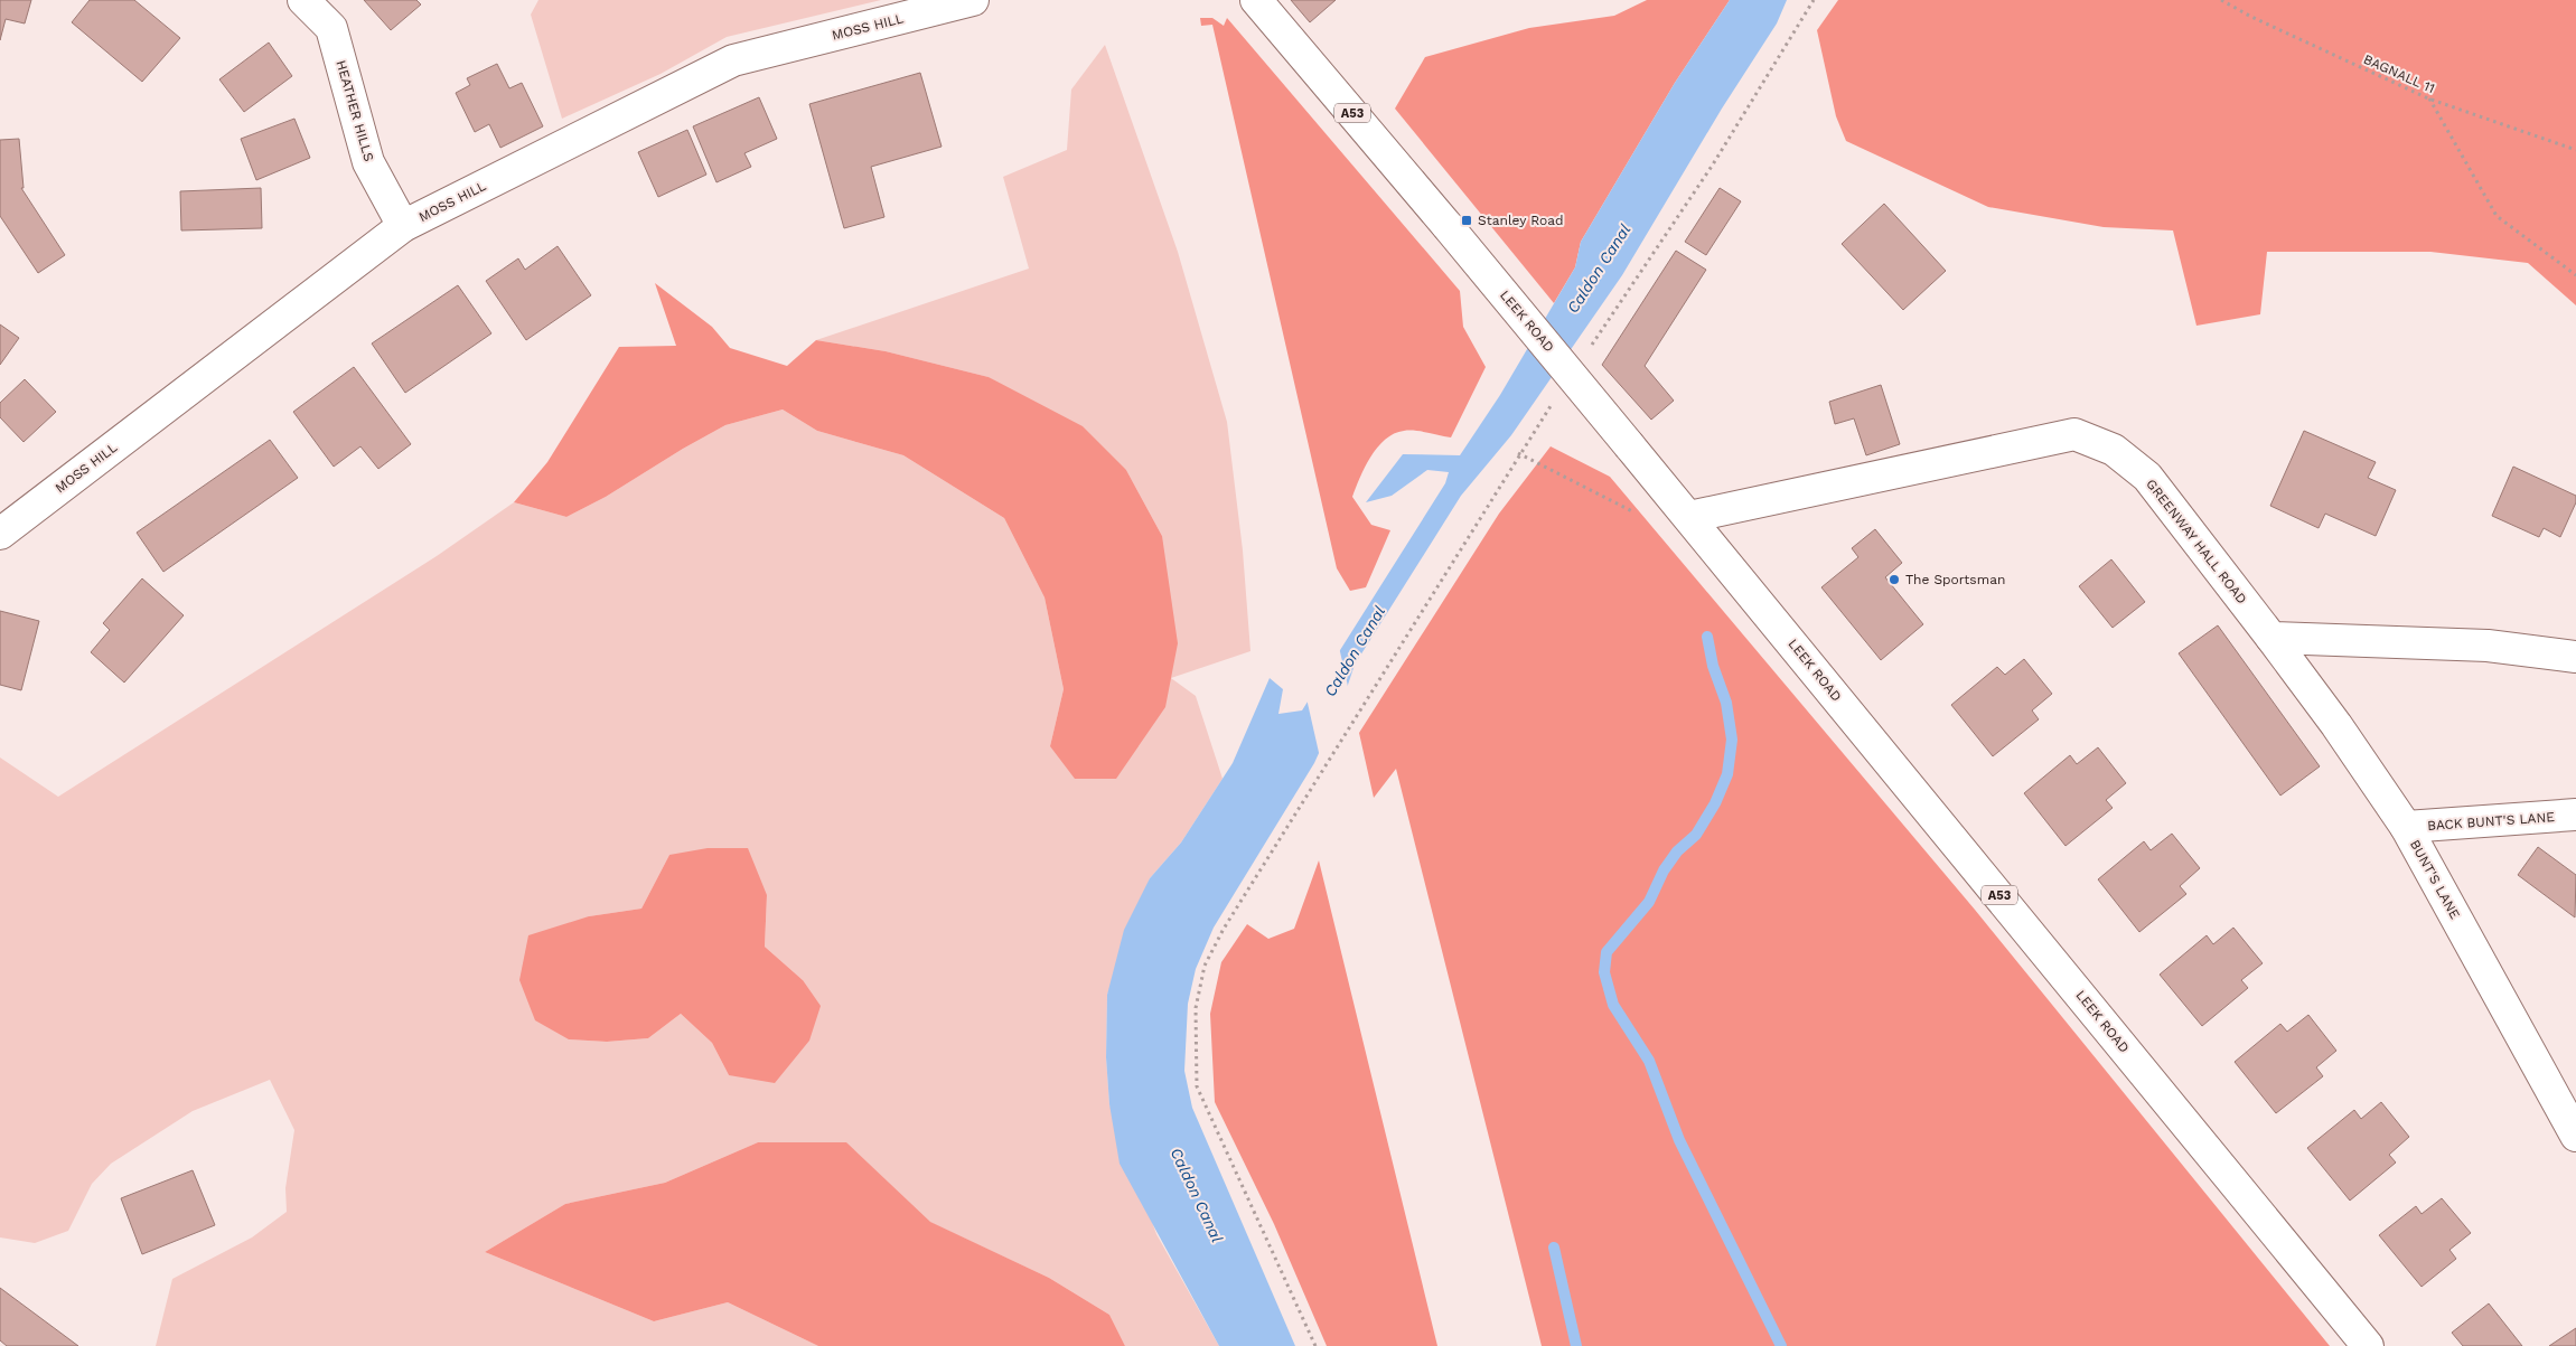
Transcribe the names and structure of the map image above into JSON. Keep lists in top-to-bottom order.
{
  "streets": {
    "main road": [
      "MOSS HILL",
      "HEATHER HILLS",
      "A53",
      "LEEK ROAD",
      "GREENWAY HALL ROAD",
      "BACK BUNT'S LANE",
      "BUNT'S LANE"
    ],
    "path": ["BAGNALL 11"]
  },
  "crossings": [
    ["MOSS HILL", "HEATHER HILLS"],
    ["LEEK ROAD", "GREENWAY HALL ROAD"],
    ["GREENWAY HALL ROAD", "BUNT'S LANE"],
    ["BACK BUNT'S LANE", "BUNT'S LANE"]
  ],
  "water": ["Caldon Canal"],
  "places": {
    "transit": ["Stanley Road"],
    "other": ["The Sportsman"]
  }
}
